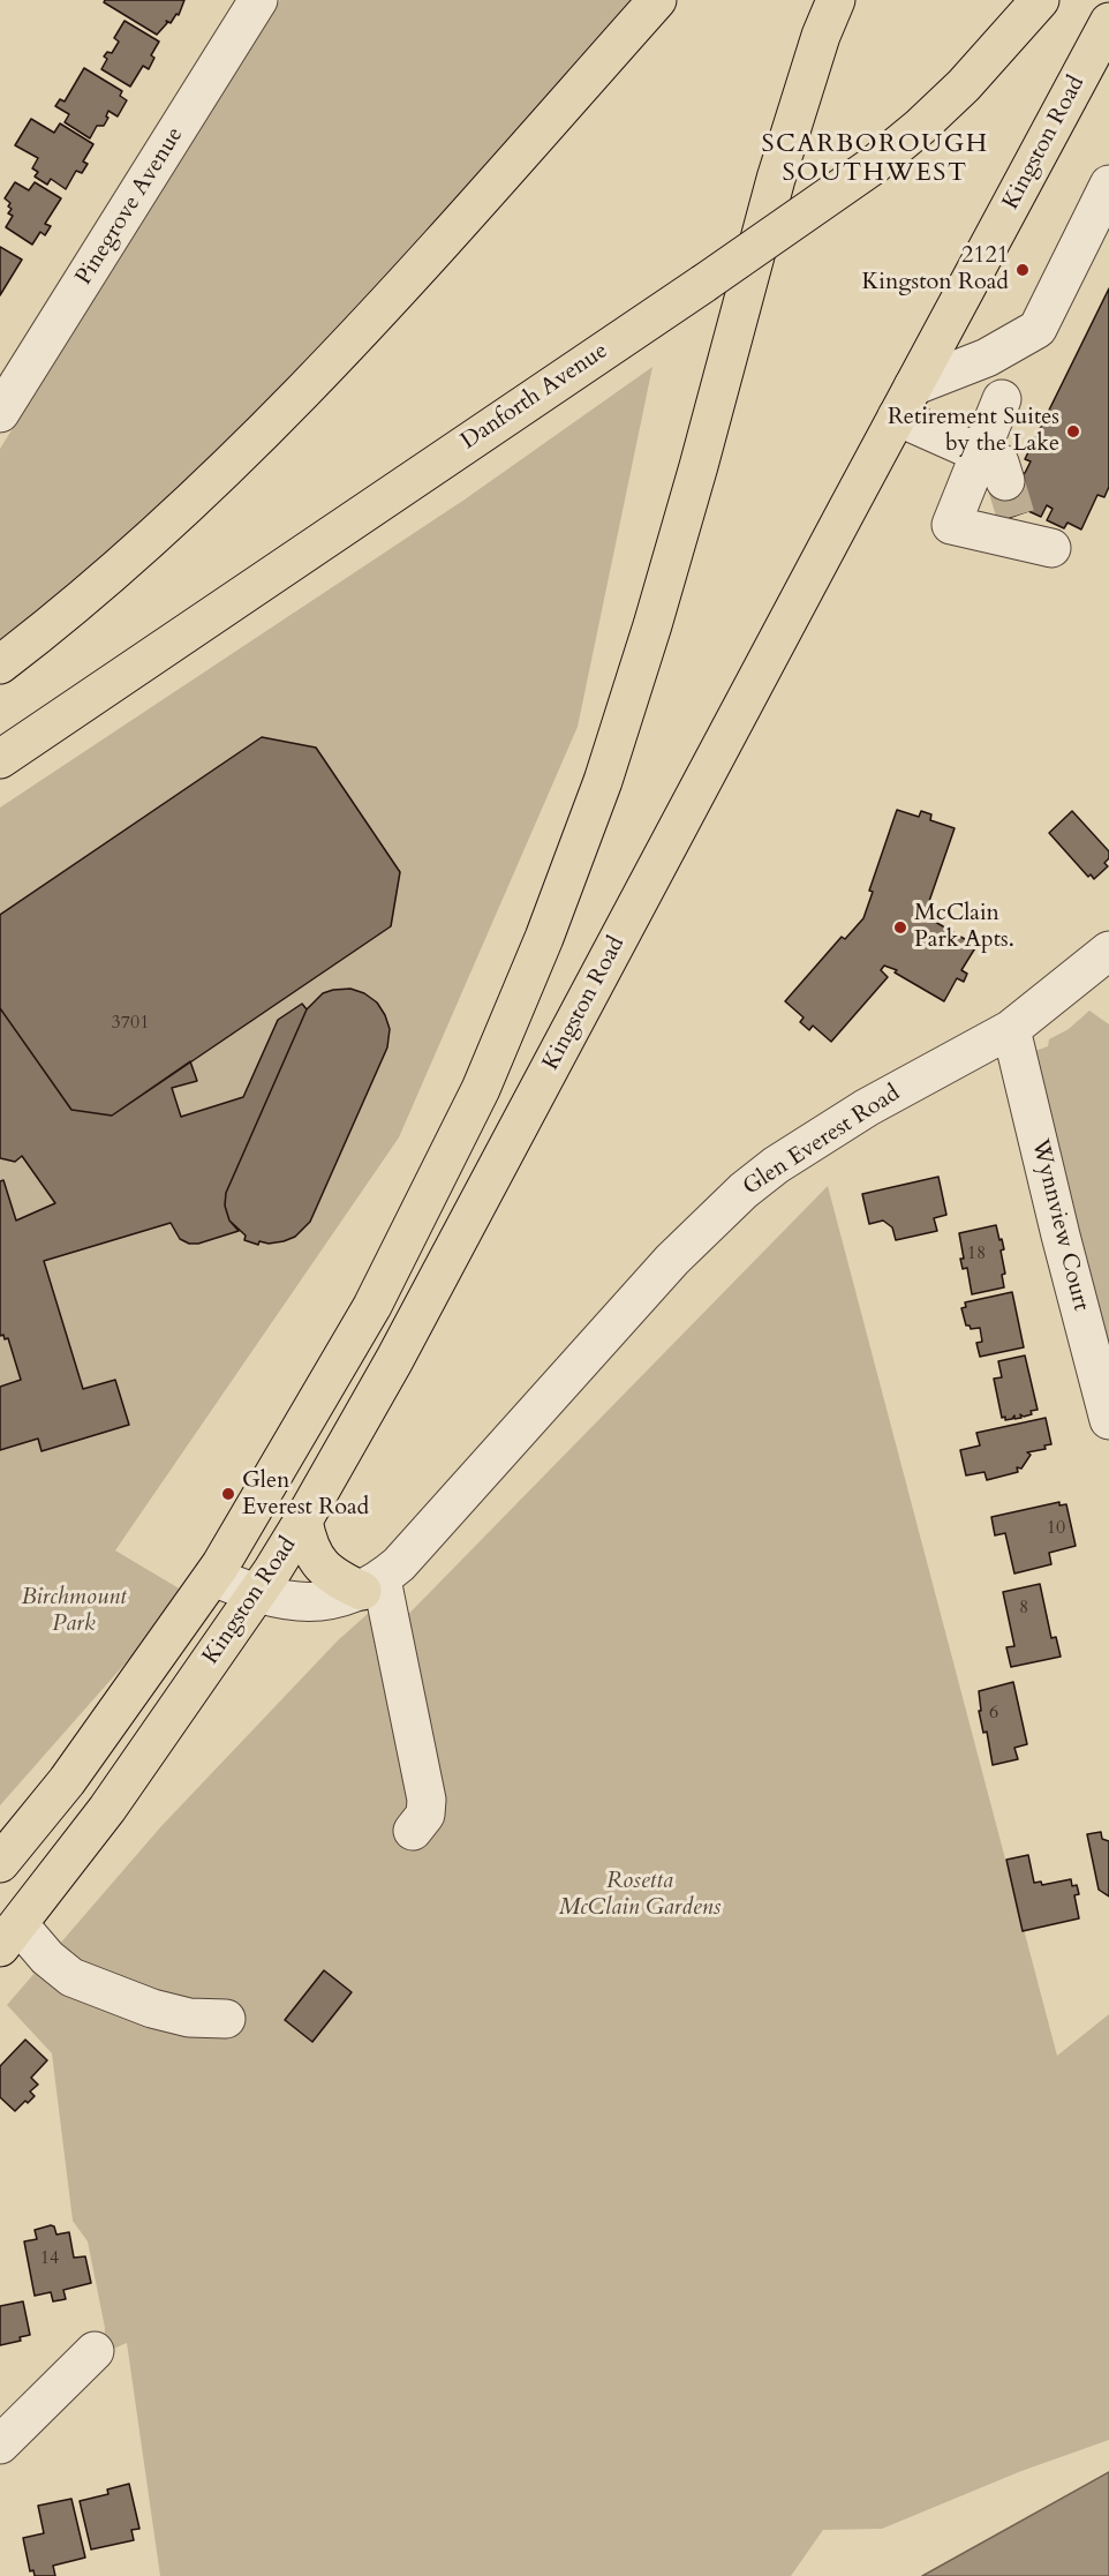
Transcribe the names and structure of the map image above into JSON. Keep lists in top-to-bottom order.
{
  "streets": {
    "main road": ["Kingston Road", "Danforth Avenue"],
    "street": ["Pinegrove Avenue", "Glen Everest Road", "Wynnview Court"]
  },
  "crossings": [
    ["Kingston Road", "Glen Everest Road"],
    ["Glen Everest Road", "Wynnview Court"]
  ],
  "districts": ["SCARBOROUGH SOUTHWEST"],
  "parks": ["Birchmount Park", "Rosetta McClain Gardens"],
  "places": [
    "2121 Kingston Road",
    "Retirement Suites by the Lake",
    "McClain Park Apts.",
    "Glen Everest Road"
  ],
  "house_numbers": [
    "3701",
    "18",
    "10",
    "8",
    "6",
    "14"
  ]
}
